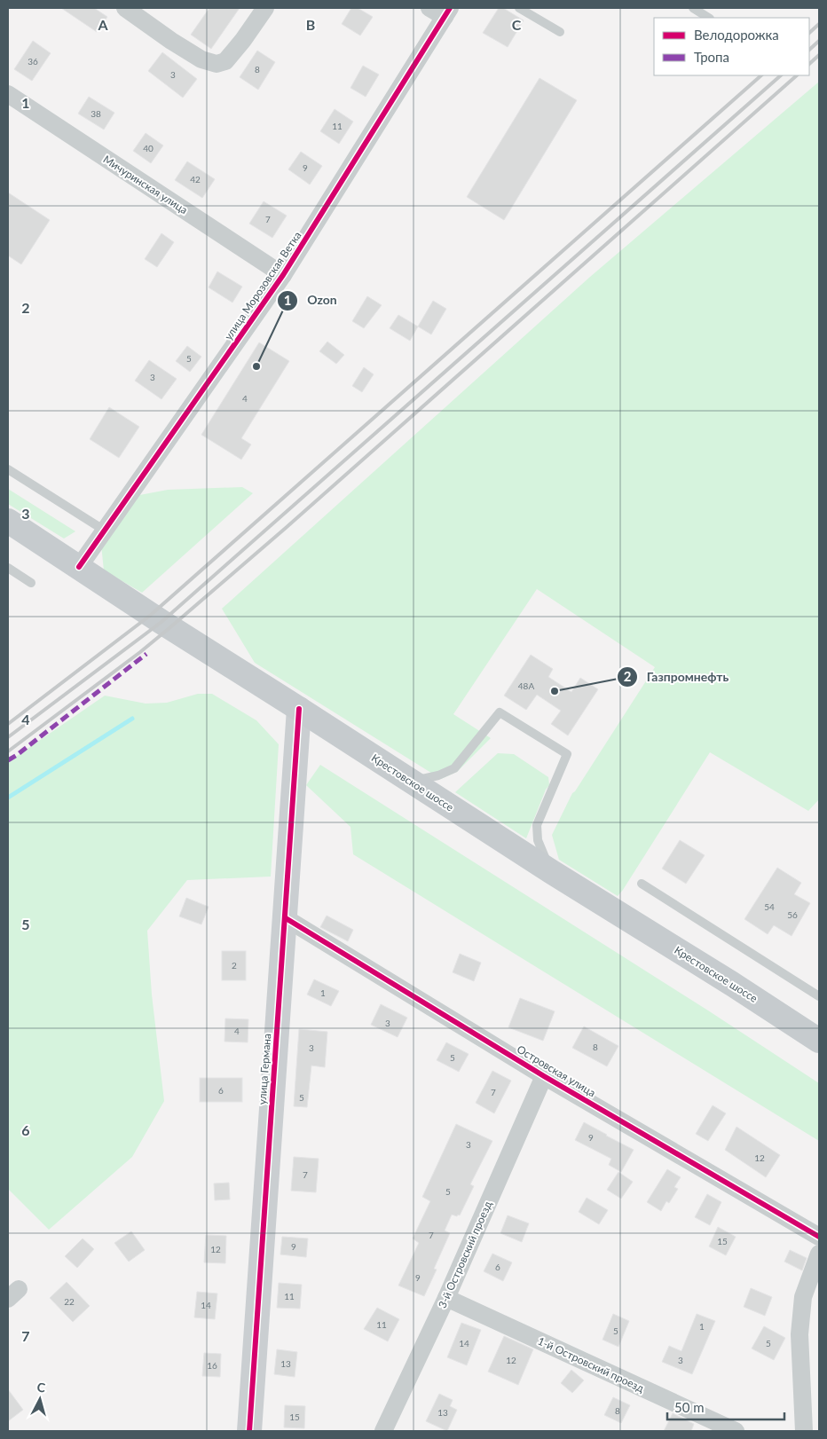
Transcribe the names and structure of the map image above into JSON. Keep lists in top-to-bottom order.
{
  "streets": {
    "main road": ["Крестовское шоссе"],
    "street": [
      "Мичуринская улица",
      "улица Морозовская Ветка",
      "улица Германа",
      "Островская улица",
      "3-й Островский проезд",
      "1-й Островский проезд"
    ]
  },
  "crossings": [
    ["Мичуринская улица", "улица Морозовская Ветка"],
    ["улица Морозовская Ветка", "Крестовское шоссе"],
    ["Крестовское шоссе", "улица Германа"],
    ["улица Германа", "Островская улица"],
    ["Островская улица", "3-й Островский проезд"],
    ["3-й Островский проезд", "1-й Островский проезд"]
  ],
  "places": ["Ozon", "Газпромнефть"],
  "house_numbers": [
    "36",
    "8",
    "3",
    "38",
    "11",
    "40",
    "9",
    "42",
    "7",
    "5",
    "3",
    "4",
    "48А",
    "54",
    "56",
    "2",
    "1",
    "3",
    "4",
    "8",
    "3",
    "5",
    "6",
    "7",
    "5",
    "9",
    "3",
    "12",
    "7",
    "5",
    "7",
    "15",
    "9",
    "12",
    "6",
    "9",
    "11",
    "22",
    "14",
    "11",
    "1",
    "5",
    "14",
    "5",
    "12",
    "3",
    "13",
    "16",
    "8",
    "13",
    "15"
  ],
  "legend": ["Велодорожка", "Тропа"],
  "scale_bar": "50 m",
  "north": "top",
  "grid": {
    "columns": ["A", "B", "C"],
    "rows": [
      "1",
      "2",
      "3",
      "4",
      "5",
      "6",
      "7"
    ]
  }
}
